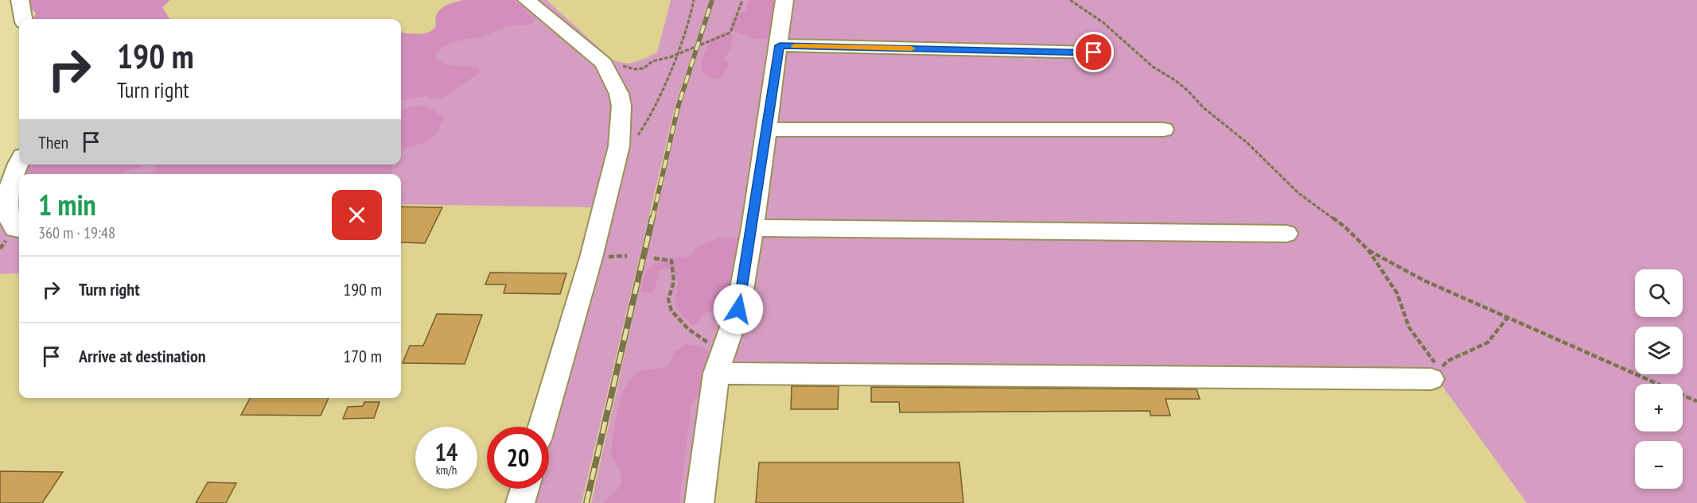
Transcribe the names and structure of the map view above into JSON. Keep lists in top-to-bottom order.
{
  "page": {
    "turn": ["190 m", "Turn right"],
    "then": "Then",
    "heading": ["1 min", "360 m · 19:48"],
    "list": [
      {
        "name": "Turn right",
        "value": "190 m"
      },
      {
        "name": "Arrive at destination",
        "value": "170 m"
      }
    ],
    "map_buttons": ["+", "−"],
    "speed": "14 km/h",
    "limit": "20"
  }
}
